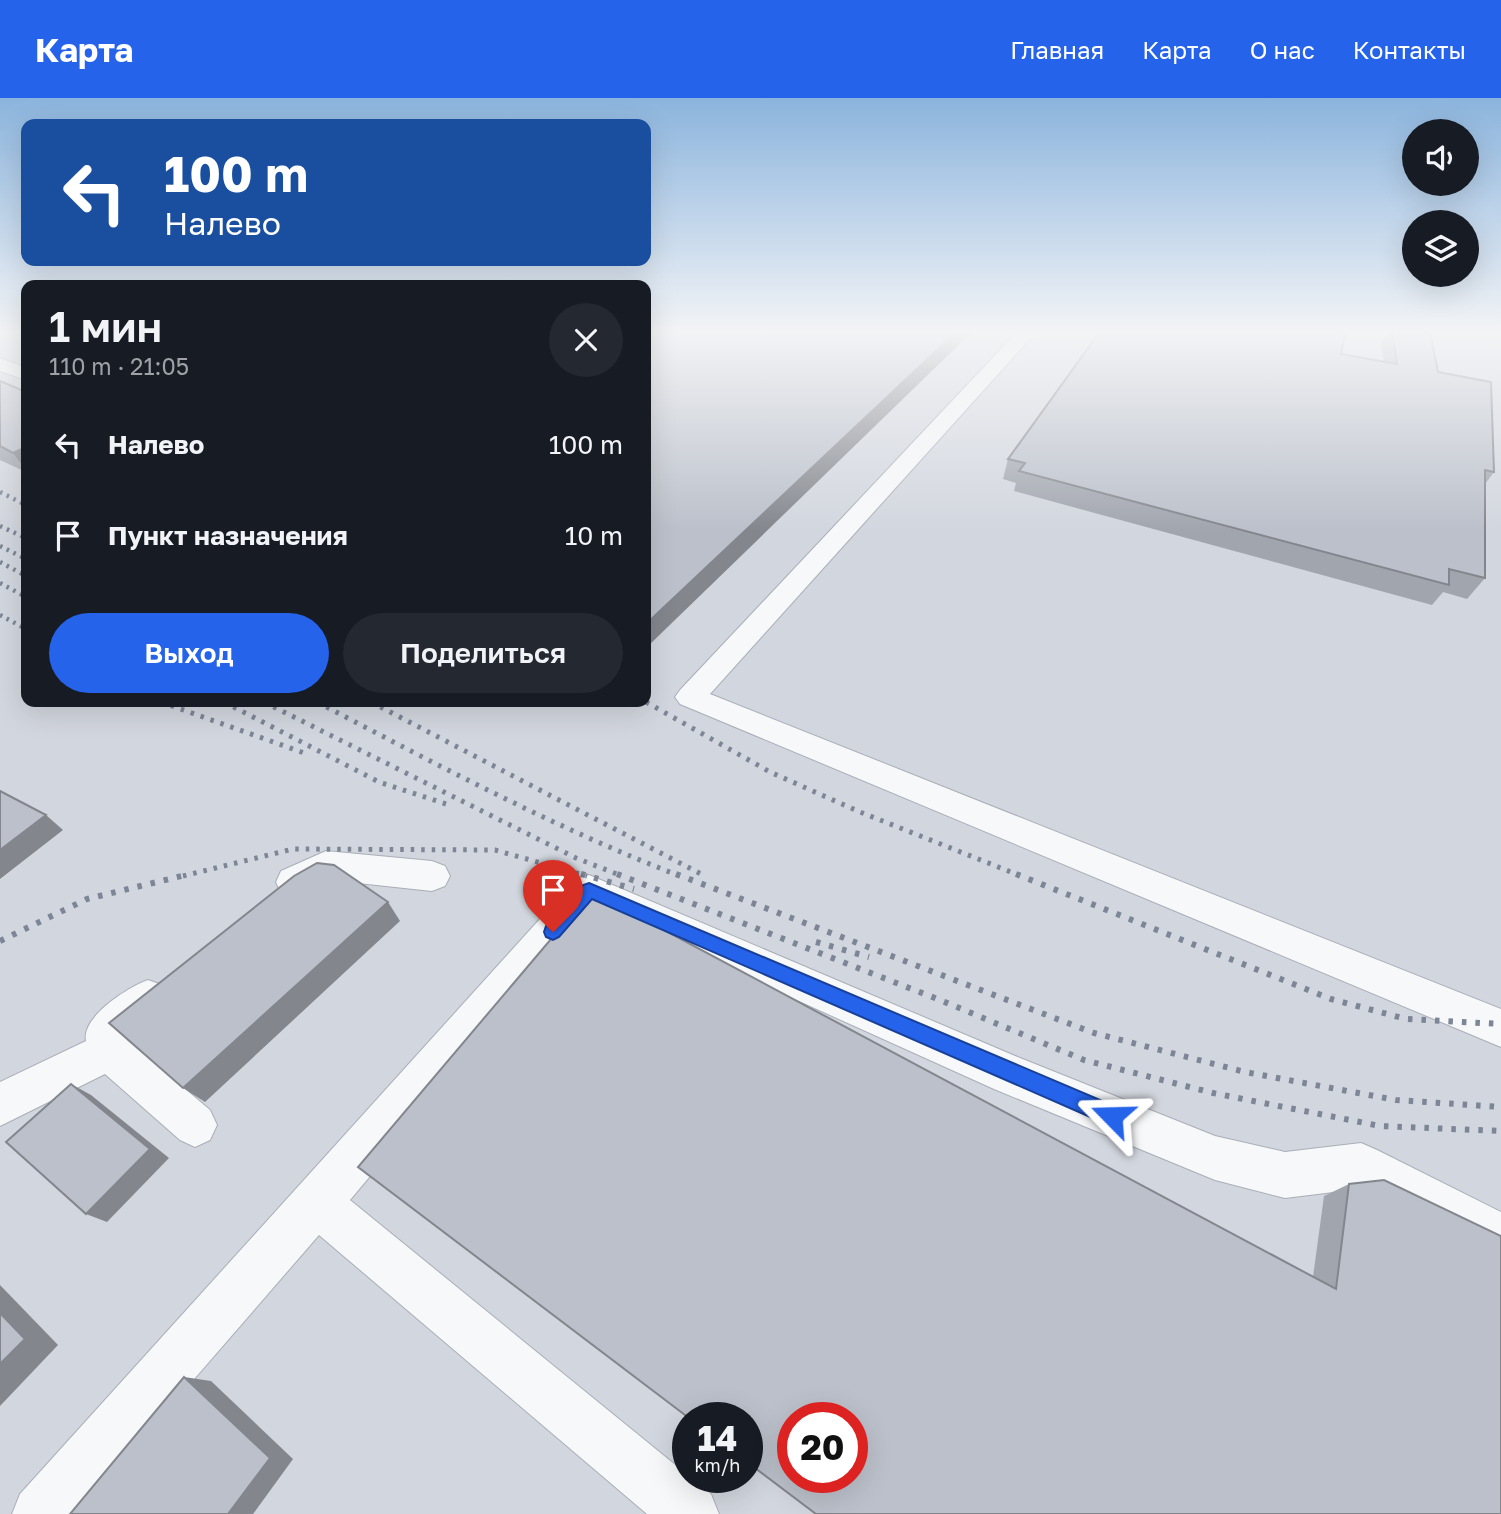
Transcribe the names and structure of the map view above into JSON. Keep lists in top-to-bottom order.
{
  "page": {
    "header": "Карта",
    "nav": [
      "Главная",
      "Карта",
      "О нас",
      "Контакты"
    ],
    "turn": ["100 m", "Налево"],
    "heading": ["1 мин", "110 m · 21:05"],
    "list": [
      {
        "name": "Налево",
        "value": "100 m"
      },
      {
        "name": "Пункт назначения",
        "value": "10 m"
      }
    ],
    "buttons": ["Выход", "Поделиться"],
    "speed": "14 km/h",
    "limit": "20"
  }
}
